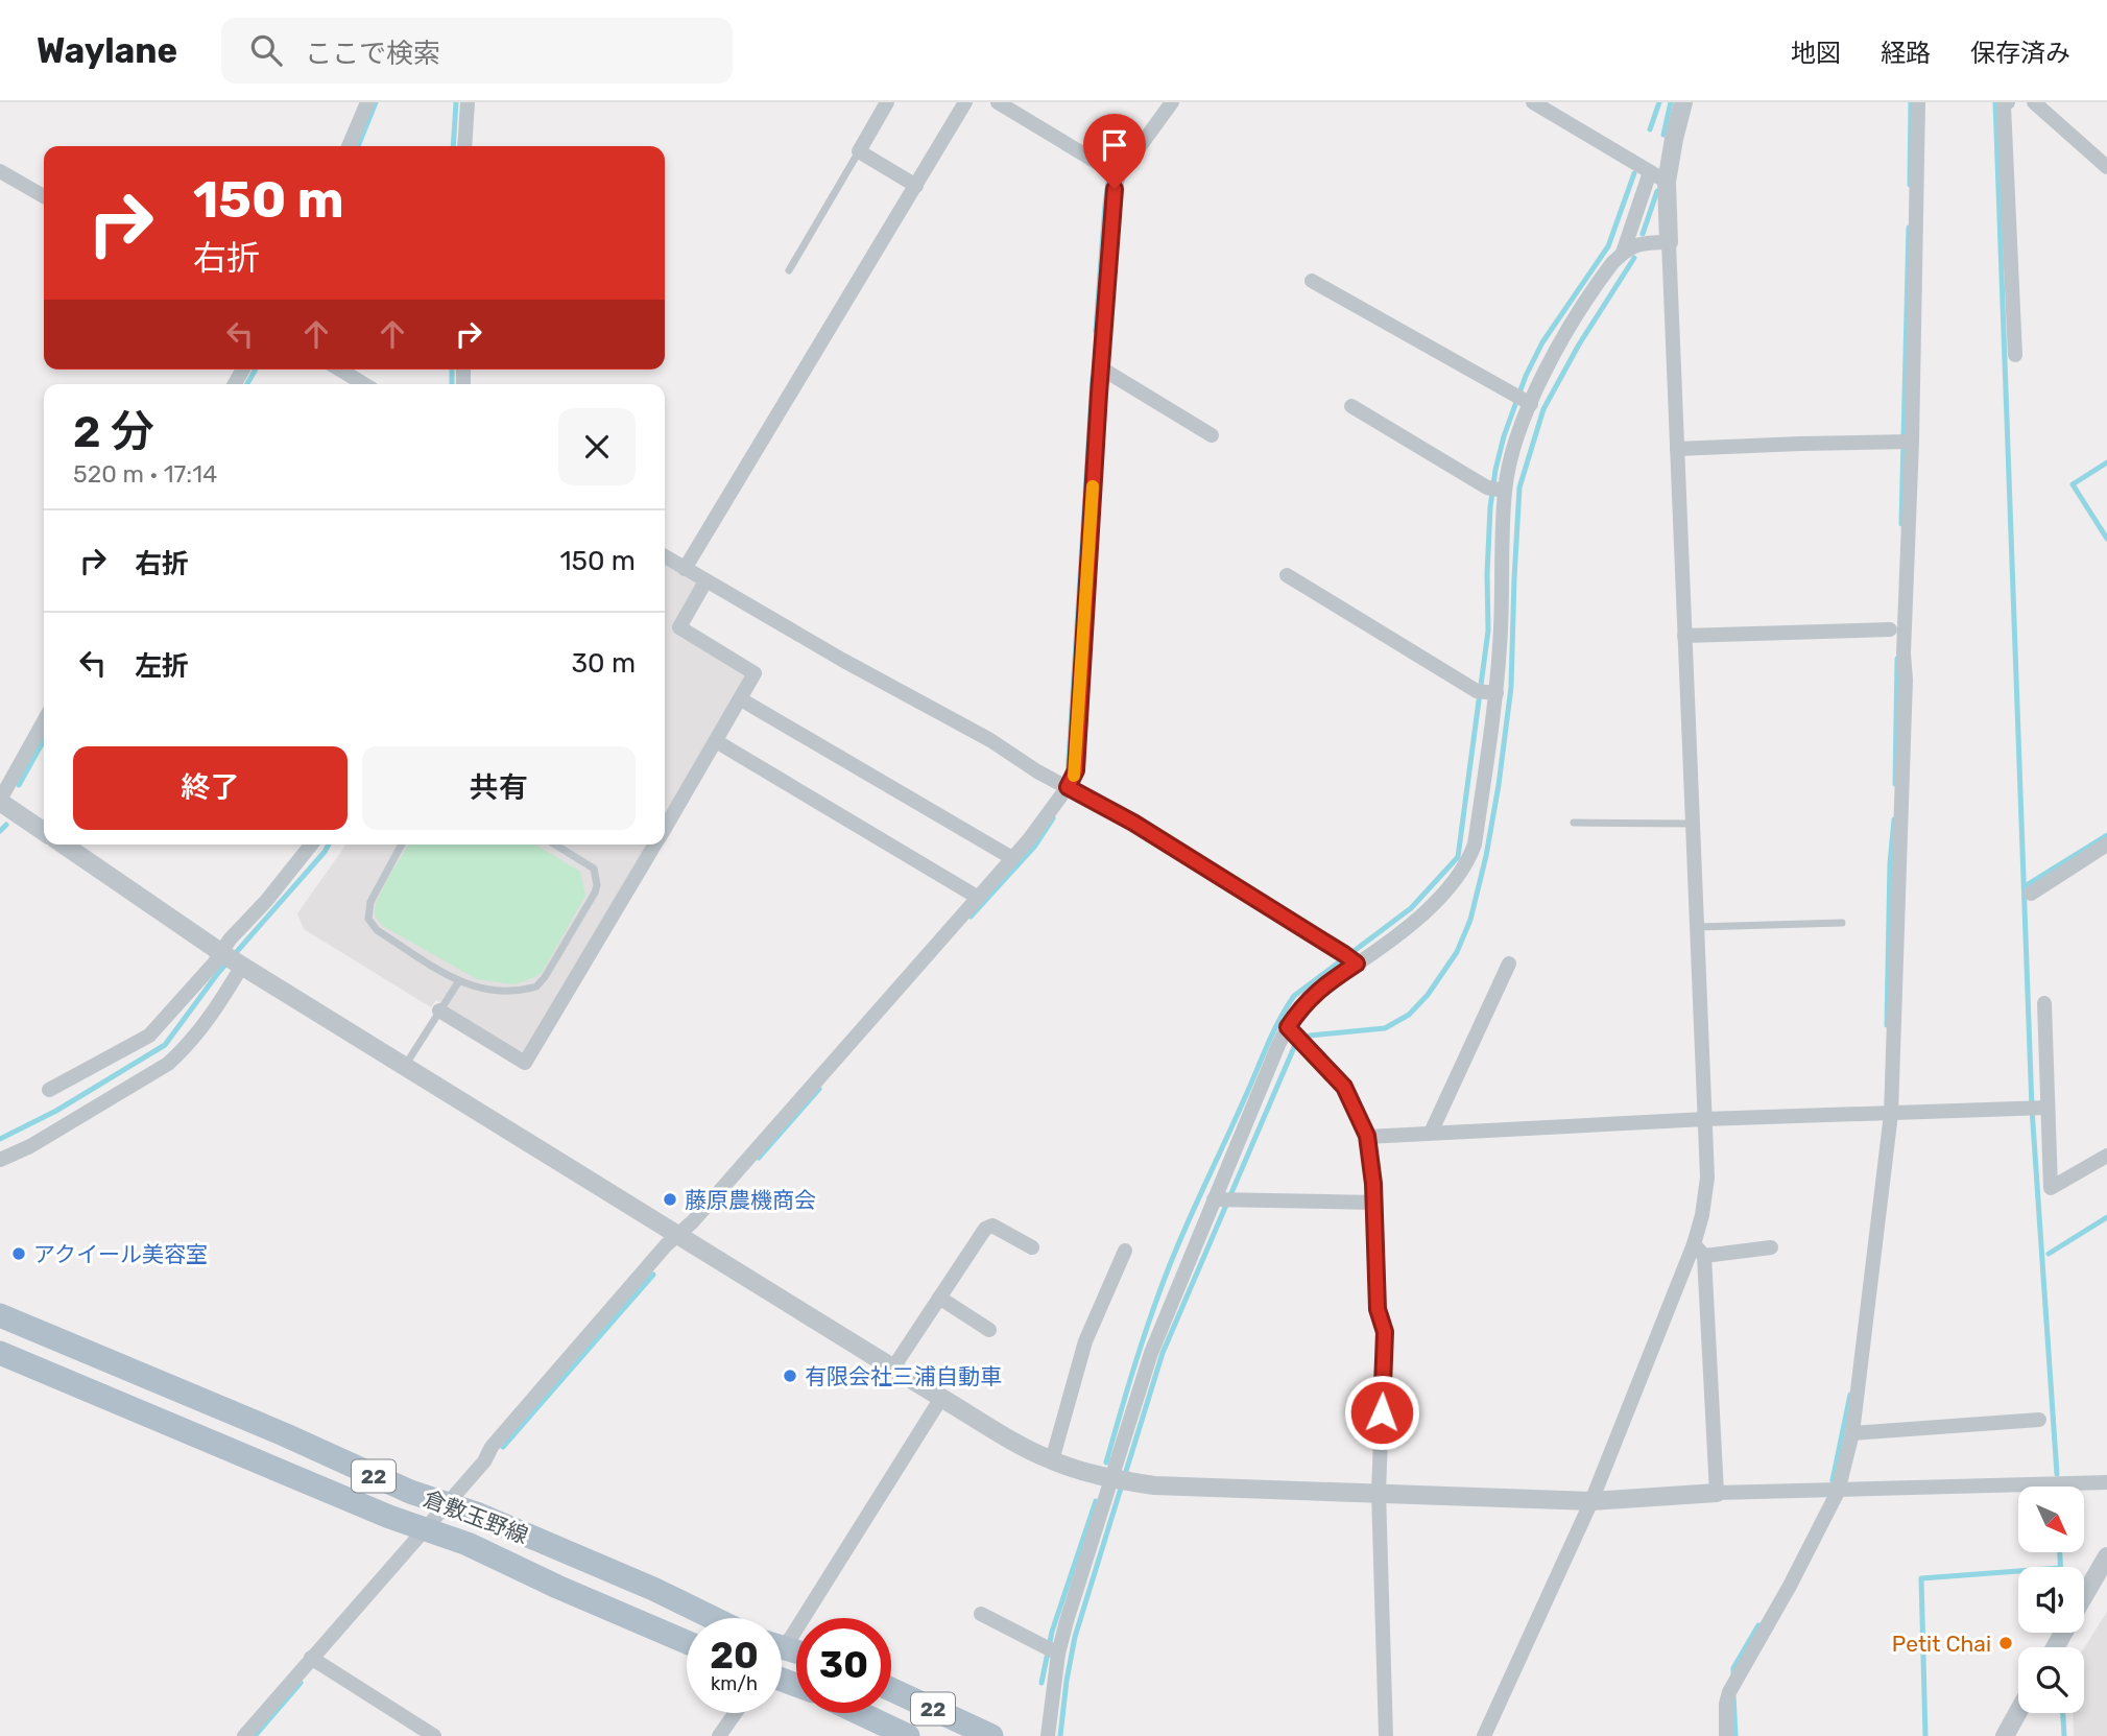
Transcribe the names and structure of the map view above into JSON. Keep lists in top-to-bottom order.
{
  "streets": {
    "main road": ["22", "倉敷玉野線"]
  },
  "places": [
    "藤原農機商会",
    "アクイール美容室",
    "有限会社三浦自動車",
    "Petit Chai"
  ],
  "north": "bottom right",
  "page": {
    "header": "Waylane",
    "search": "ここで検索",
    "nav": ["地図", "経路", "保存済み"],
    "turn": ["150 m", "右折"],
    "heading": ["2 分", "520 m · 17:14"],
    "list": [
      {
        "name": "右折",
        "value": "150 m"
      },
      {
        "name": "左折",
        "value": "30 m"
      }
    ],
    "buttons": ["終了", "共有"],
    "speed": "20 km/h",
    "limit": "30"
  }
}
